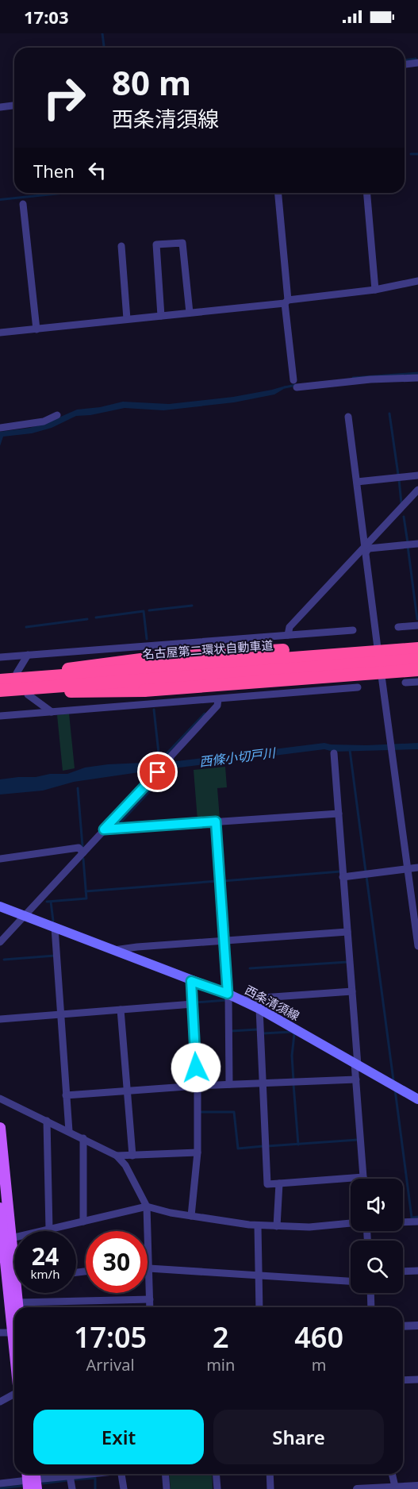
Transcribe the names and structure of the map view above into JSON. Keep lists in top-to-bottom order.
{
  "streets": {
    "highway": ["名古屋第二環状自動車道"],
    "main road": ["西条清須線"]
  },
  "water": ["西條小切戸川"],
  "page": {
    "status": "17:03",
    "turn": ["80 m", "西条清須線"],
    "then": "Then",
    "speed": "24 km/h",
    "limit": "30",
    "eta": [
      "17:05",
      "Arrival",
      "2",
      "min",
      "460",
      "m"
    ],
    "buttons": ["Exit", "Share"]
  }
}
